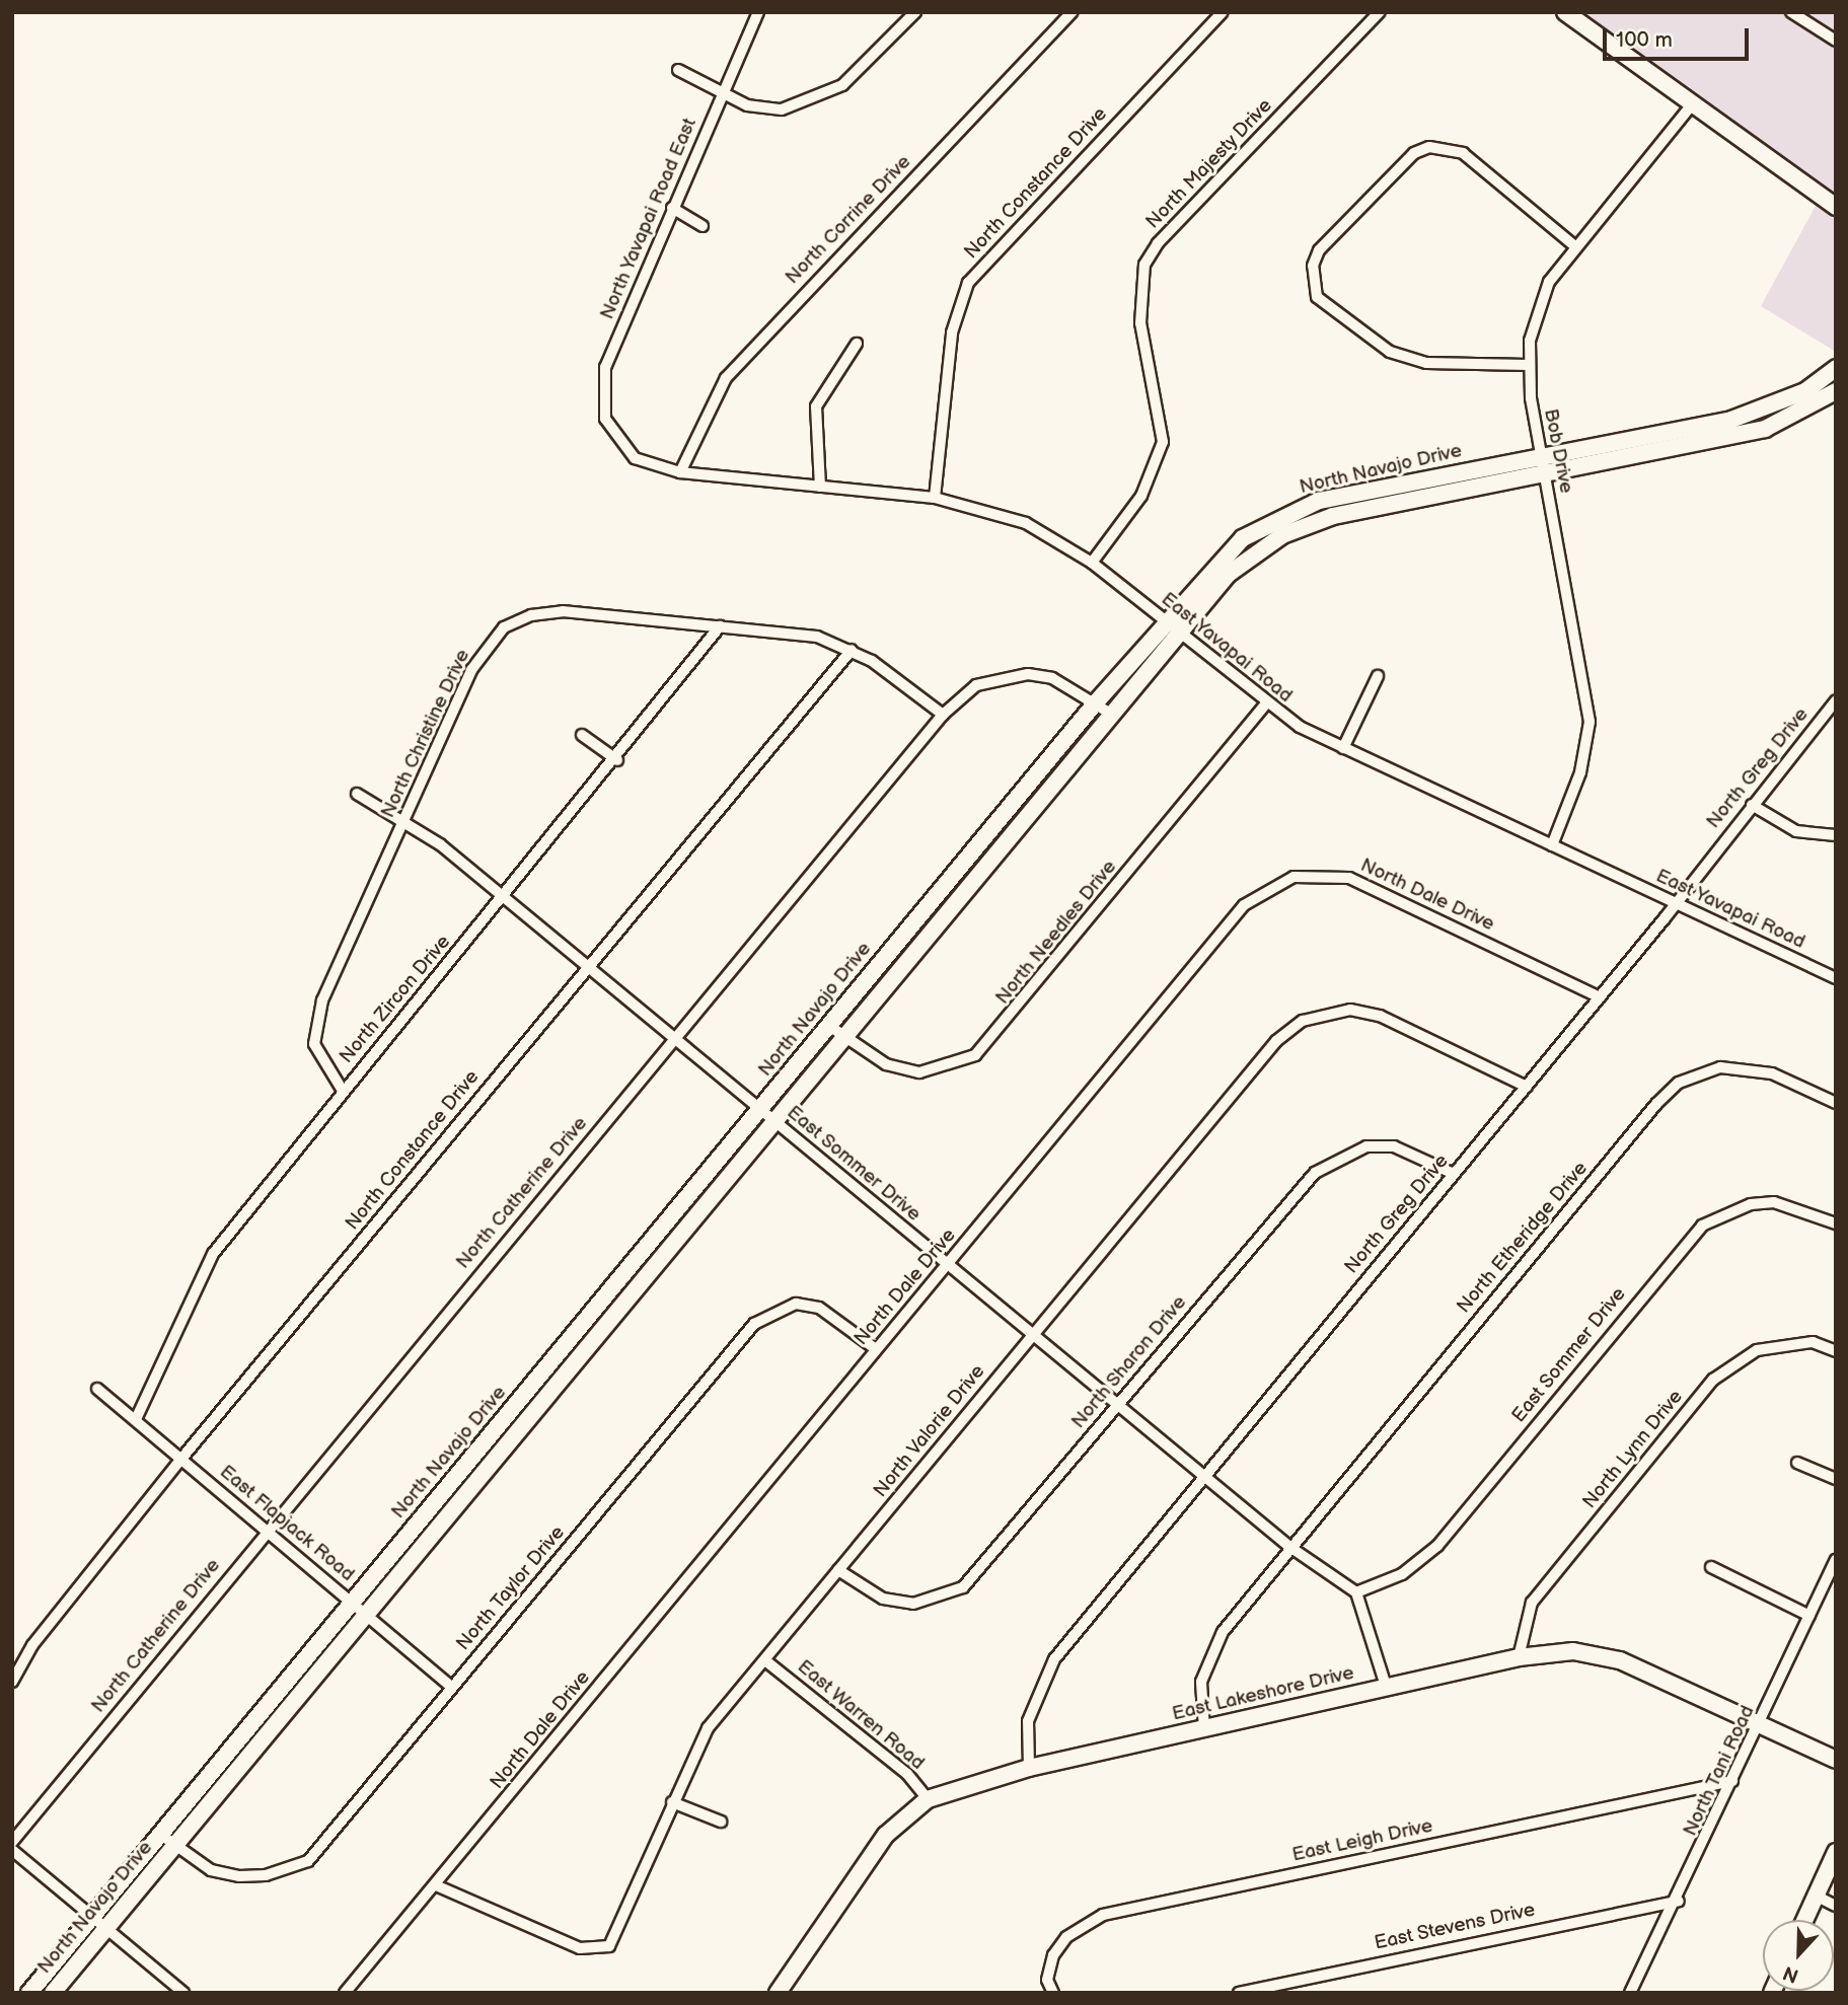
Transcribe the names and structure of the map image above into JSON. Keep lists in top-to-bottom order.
{
  "streets": {
    "street": [
      "North Majesty Drive",
      "North Constance Drive",
      "North Yavapai Road East",
      "North Corrine Drive",
      "Bob Drive",
      "North Navajo Drive",
      "East Yavapai Road",
      "North Christine Drive",
      "North Greg Drive",
      "North Dale Drive",
      "North Needles Drive",
      "North Zircon Drive",
      "East Sommer Drive",
      "North Catherine Drive",
      "North Etheridge Drive",
      "North Sharon Drive",
      "North Valorie Drive",
      "North Lynn Drive",
      "East Flapjack Road",
      "North Taylor Drive",
      "East Lakeshore Drive",
      "East Warren Road",
      "North Tani Road",
      "East Leigh Drive",
      "East Stevens Drive"
    ]
  },
  "crossings": [
    ["North Majesty Drive", "East Yavapai Road"],
    ["North Constance Drive", "East Yavapai Road"],
    ["North Constance Drive", "North Christine Drive"],
    ["North Constance Drive", "East Sommer Drive"],
    ["North Constance Drive", "East Flapjack Road"],
    ["North Yavapai Road East", "East Yavapai Road"],
    ["North Corrine Drive", "East Yavapai Road"],
    ["Bob Drive", "North Navajo Drive"],
    ["Bob Drive", "East Yavapai Road"],
    ["North Navajo Drive", "East Yavapai Road"],
    ["North Navajo Drive", "North Needles Drive"],
    ["North Navajo Drive", "East Sommer Drive"],
    ["North Navajo Drive", "North Catherine Drive"],
    ["North Navajo Drive", "East Flapjack Road"],
    ["North Navajo Drive", "North Taylor Drive"],
    ["East Yavapai Road", "North Greg Drive"],
    ["East Yavapai Road", "North Needles Drive"],
    ["North Christine Drive", "North Zircon Drive"],
    ["North Christine Drive", "East Sommer Drive"],
    ["North Christine Drive", "North Catherine Drive"],
    ["North Greg Drive", "North Dale Drive"],
    ["North Greg Drive", "East Sommer Drive"],
    ["North Greg Drive", "North Sharon Drive"],
    ["North Greg Drive", "North Valorie Drive"],
    ["North Greg Drive", "East Lakeshore Drive"],
    ["North Dale Drive", "East Sommer Drive"],
    ["North Dale Drive", "North Valorie Drive"],
    ["North Dale Drive", "North Taylor Drive"],
    ["North Zircon Drive", "East Sommer Drive"],
    ["North Zircon Drive", "East Flapjack Road"],
    ["East Sommer Drive", "North Catherine Drive"],
    ["East Sommer Drive", "North Etheridge Drive"],
    ["East Sommer Drive", "North Sharon Drive"],
    ["East Sommer Drive", "North Valorie Drive"],
    ["North Catherine Drive", "East Flapjack Road"],
    ["North Etheridge Drive", "East Lakeshore Drive"],
    ["North Sharon Drive", "North Valorie Drive"],
    ["North Valorie Drive", "East Warren Road"],
    ["North Lynn Drive", "East Lakeshore Drive"],
    ["East Flapjack Road", "North Taylor Drive"],
    ["East Lakeshore Drive", "East Warren Road"],
    ["East Lakeshore Drive", "North Tani Road"],
    ["North Tani Road", "East Leigh Drive"],
    ["North Tani Road", "East Stevens Drive"]
  ],
  "scale_bar": "100 m",
  "north": "bottom"
}
